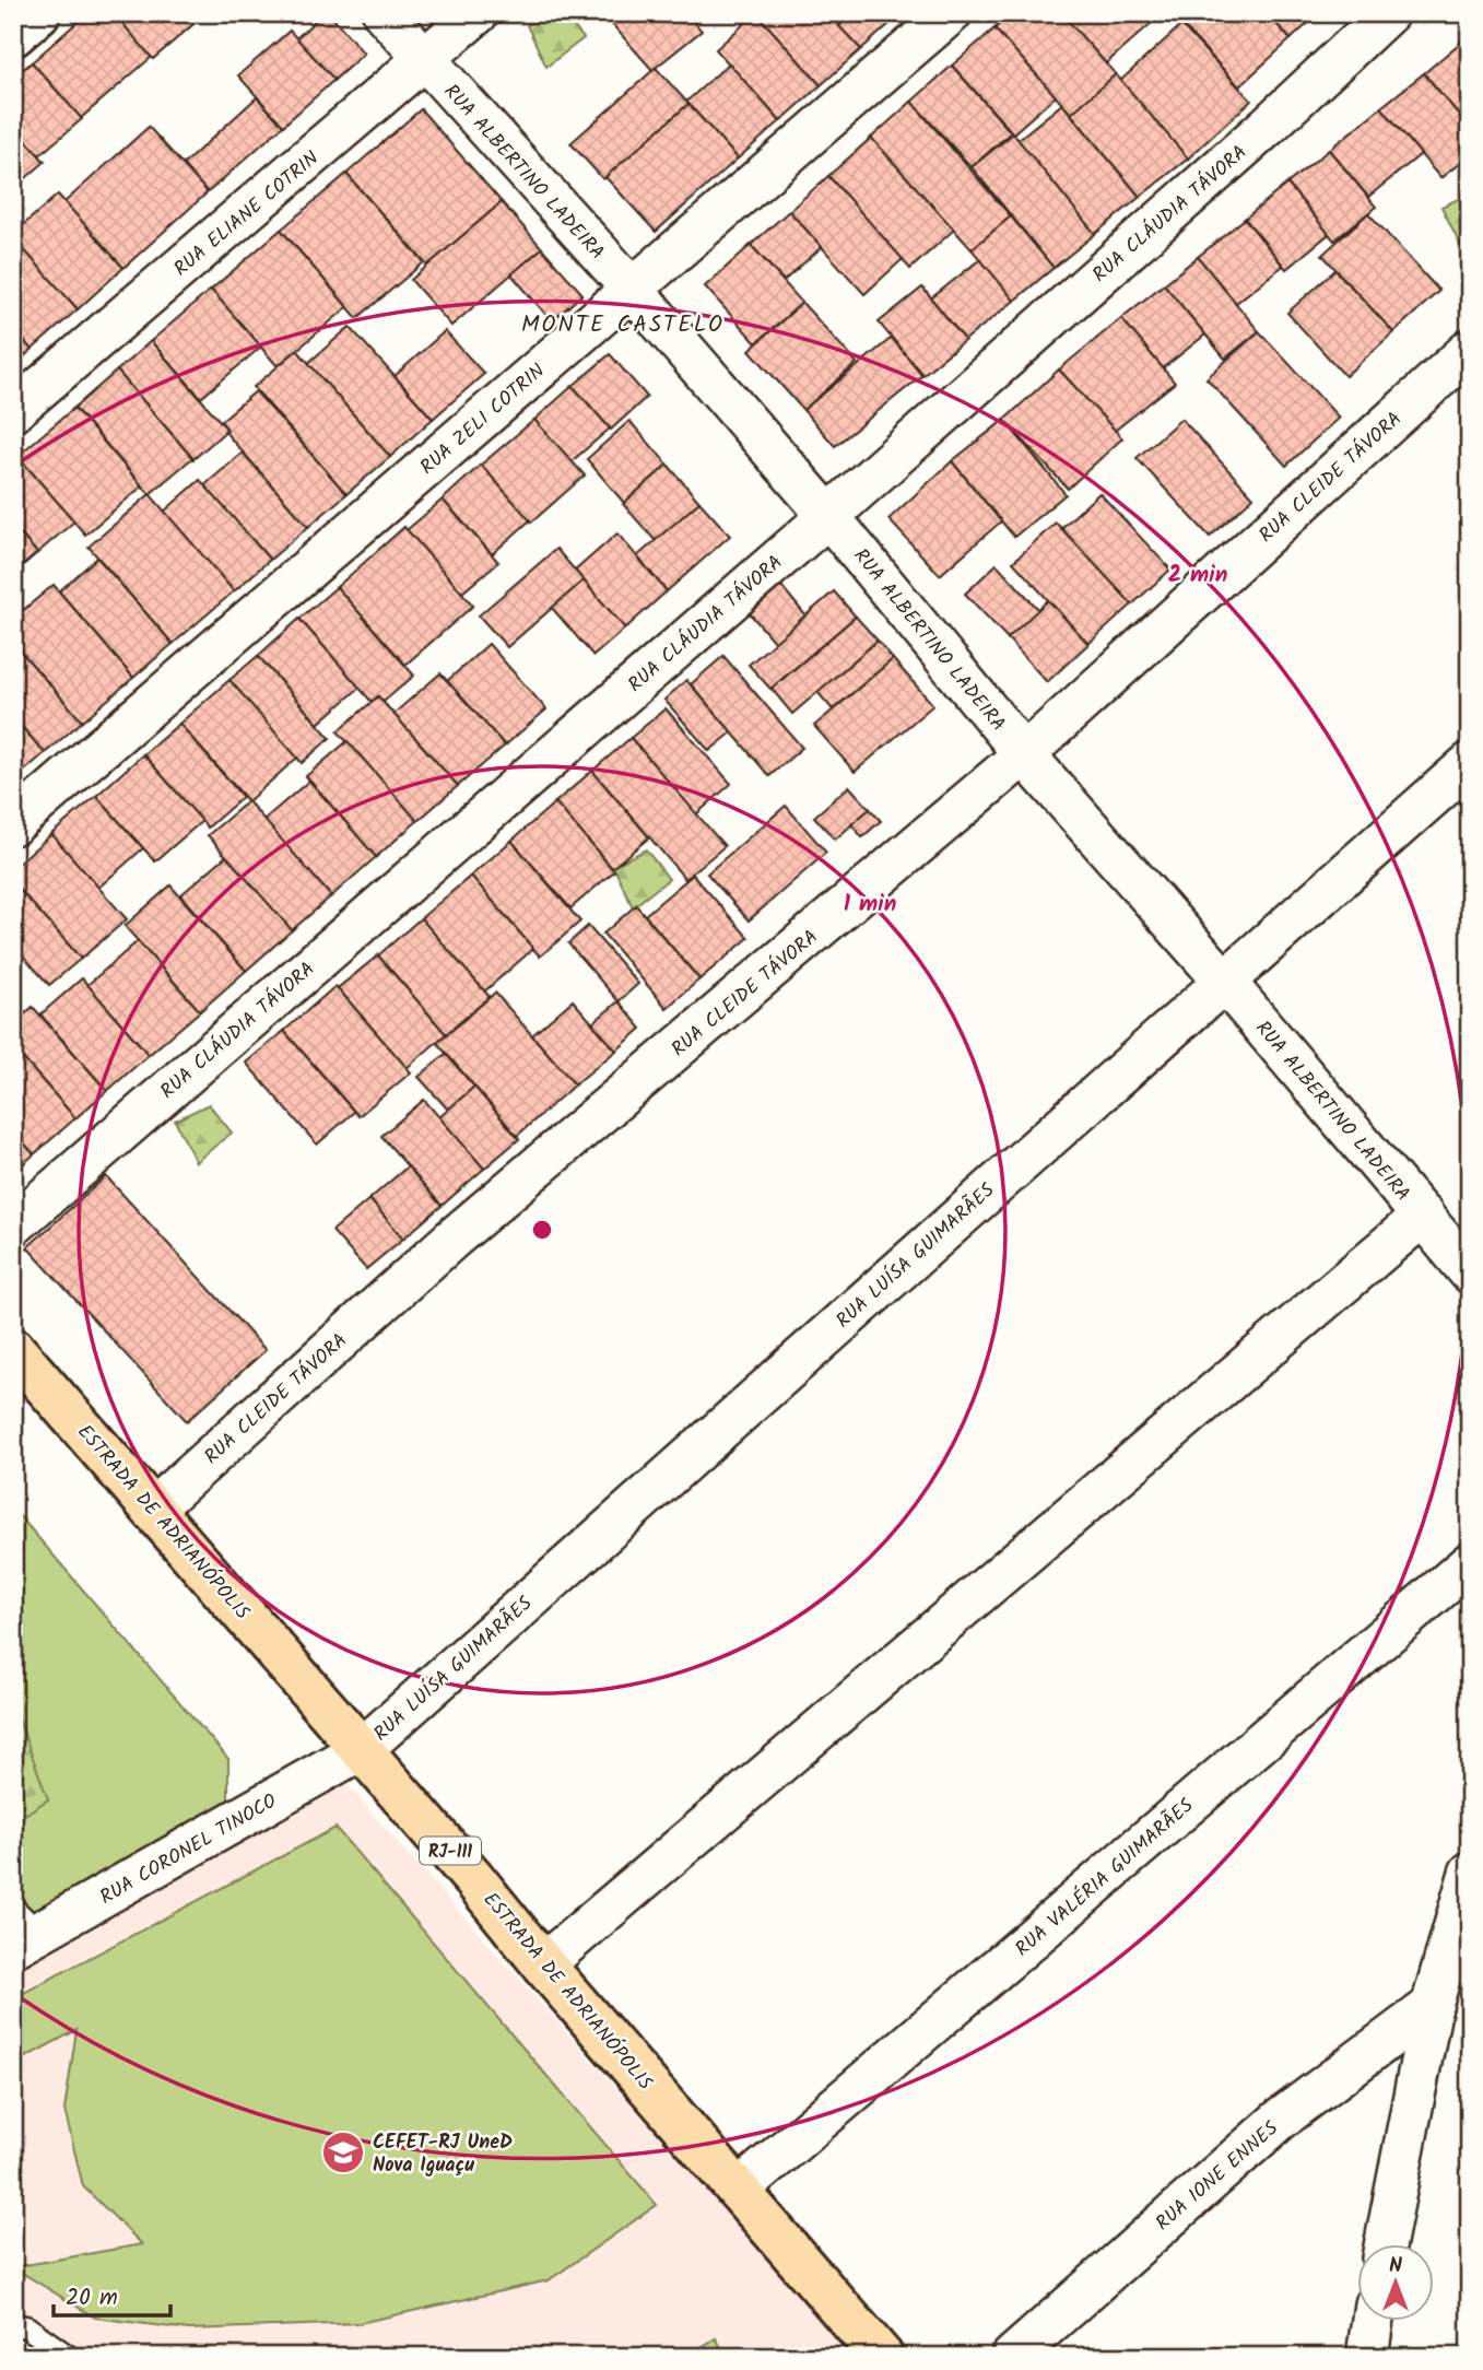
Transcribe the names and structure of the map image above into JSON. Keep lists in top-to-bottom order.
{
  "streets": {
    "main road": ["ESTRADA DE ADRIANÓPOLIS", "RJ-111"],
    "street": [
      "RUA ALBERTINO LADEIRA",
      "RUA ELIANE COTRIN",
      "RUA CLÁUDIA TÁVORA",
      "RUA ZELI COTRIN",
      "RUA CLEIDE TÁVORA",
      "RUA LUÍSA GUIMARÃES",
      "RUA CORONEL TINOCO",
      "RUA VALÉRIA GUIMARÃES",
      "RUA IONE ENNES"
    ]
  },
  "crossings": [
    ["RUA ALBERTINO LADEIRA", "RUA ELIANE COTRIN"],
    ["RUA ALBERTINO LADEIRA", "RUA CLÁUDIA TÁVORA"],
    ["RUA ALBERTINO LADEIRA", "RUA ZELI COTRIN"],
    ["RUA ALBERTINO LADEIRA", "RUA CLEIDE TÁVORA"],
    ["RUA ALBERTINO LADEIRA", "RUA LUÍSA GUIMARÃES"],
    ["RUA CLEIDE TÁVORA", "ESTRADA DE ADRIANÓPOLIS"],
    ["RUA LUÍSA GUIMARÃES", "ESTRADA DE ADRIANÓPOLIS"],
    ["RUA LUÍSA GUIMARÃES", "RUA CORONEL TINOCO"],
    ["ESTRADA DE ADRIANÓPOLIS", "RUA CORONEL TINOCO"],
    ["ESTRADA DE ADRIANÓPOLIS", "RUA VALÉRIA GUIMARÃES"]
  ],
  "districts": ["MONTE CASTELO"],
  "places": {
    "school or university": ["CEFET-RJ UneD Nova Iguaçu"]
  },
  "scale_bar": "20 m",
  "north": "top",
  "rings": ["2 min", "1 min"]
}
